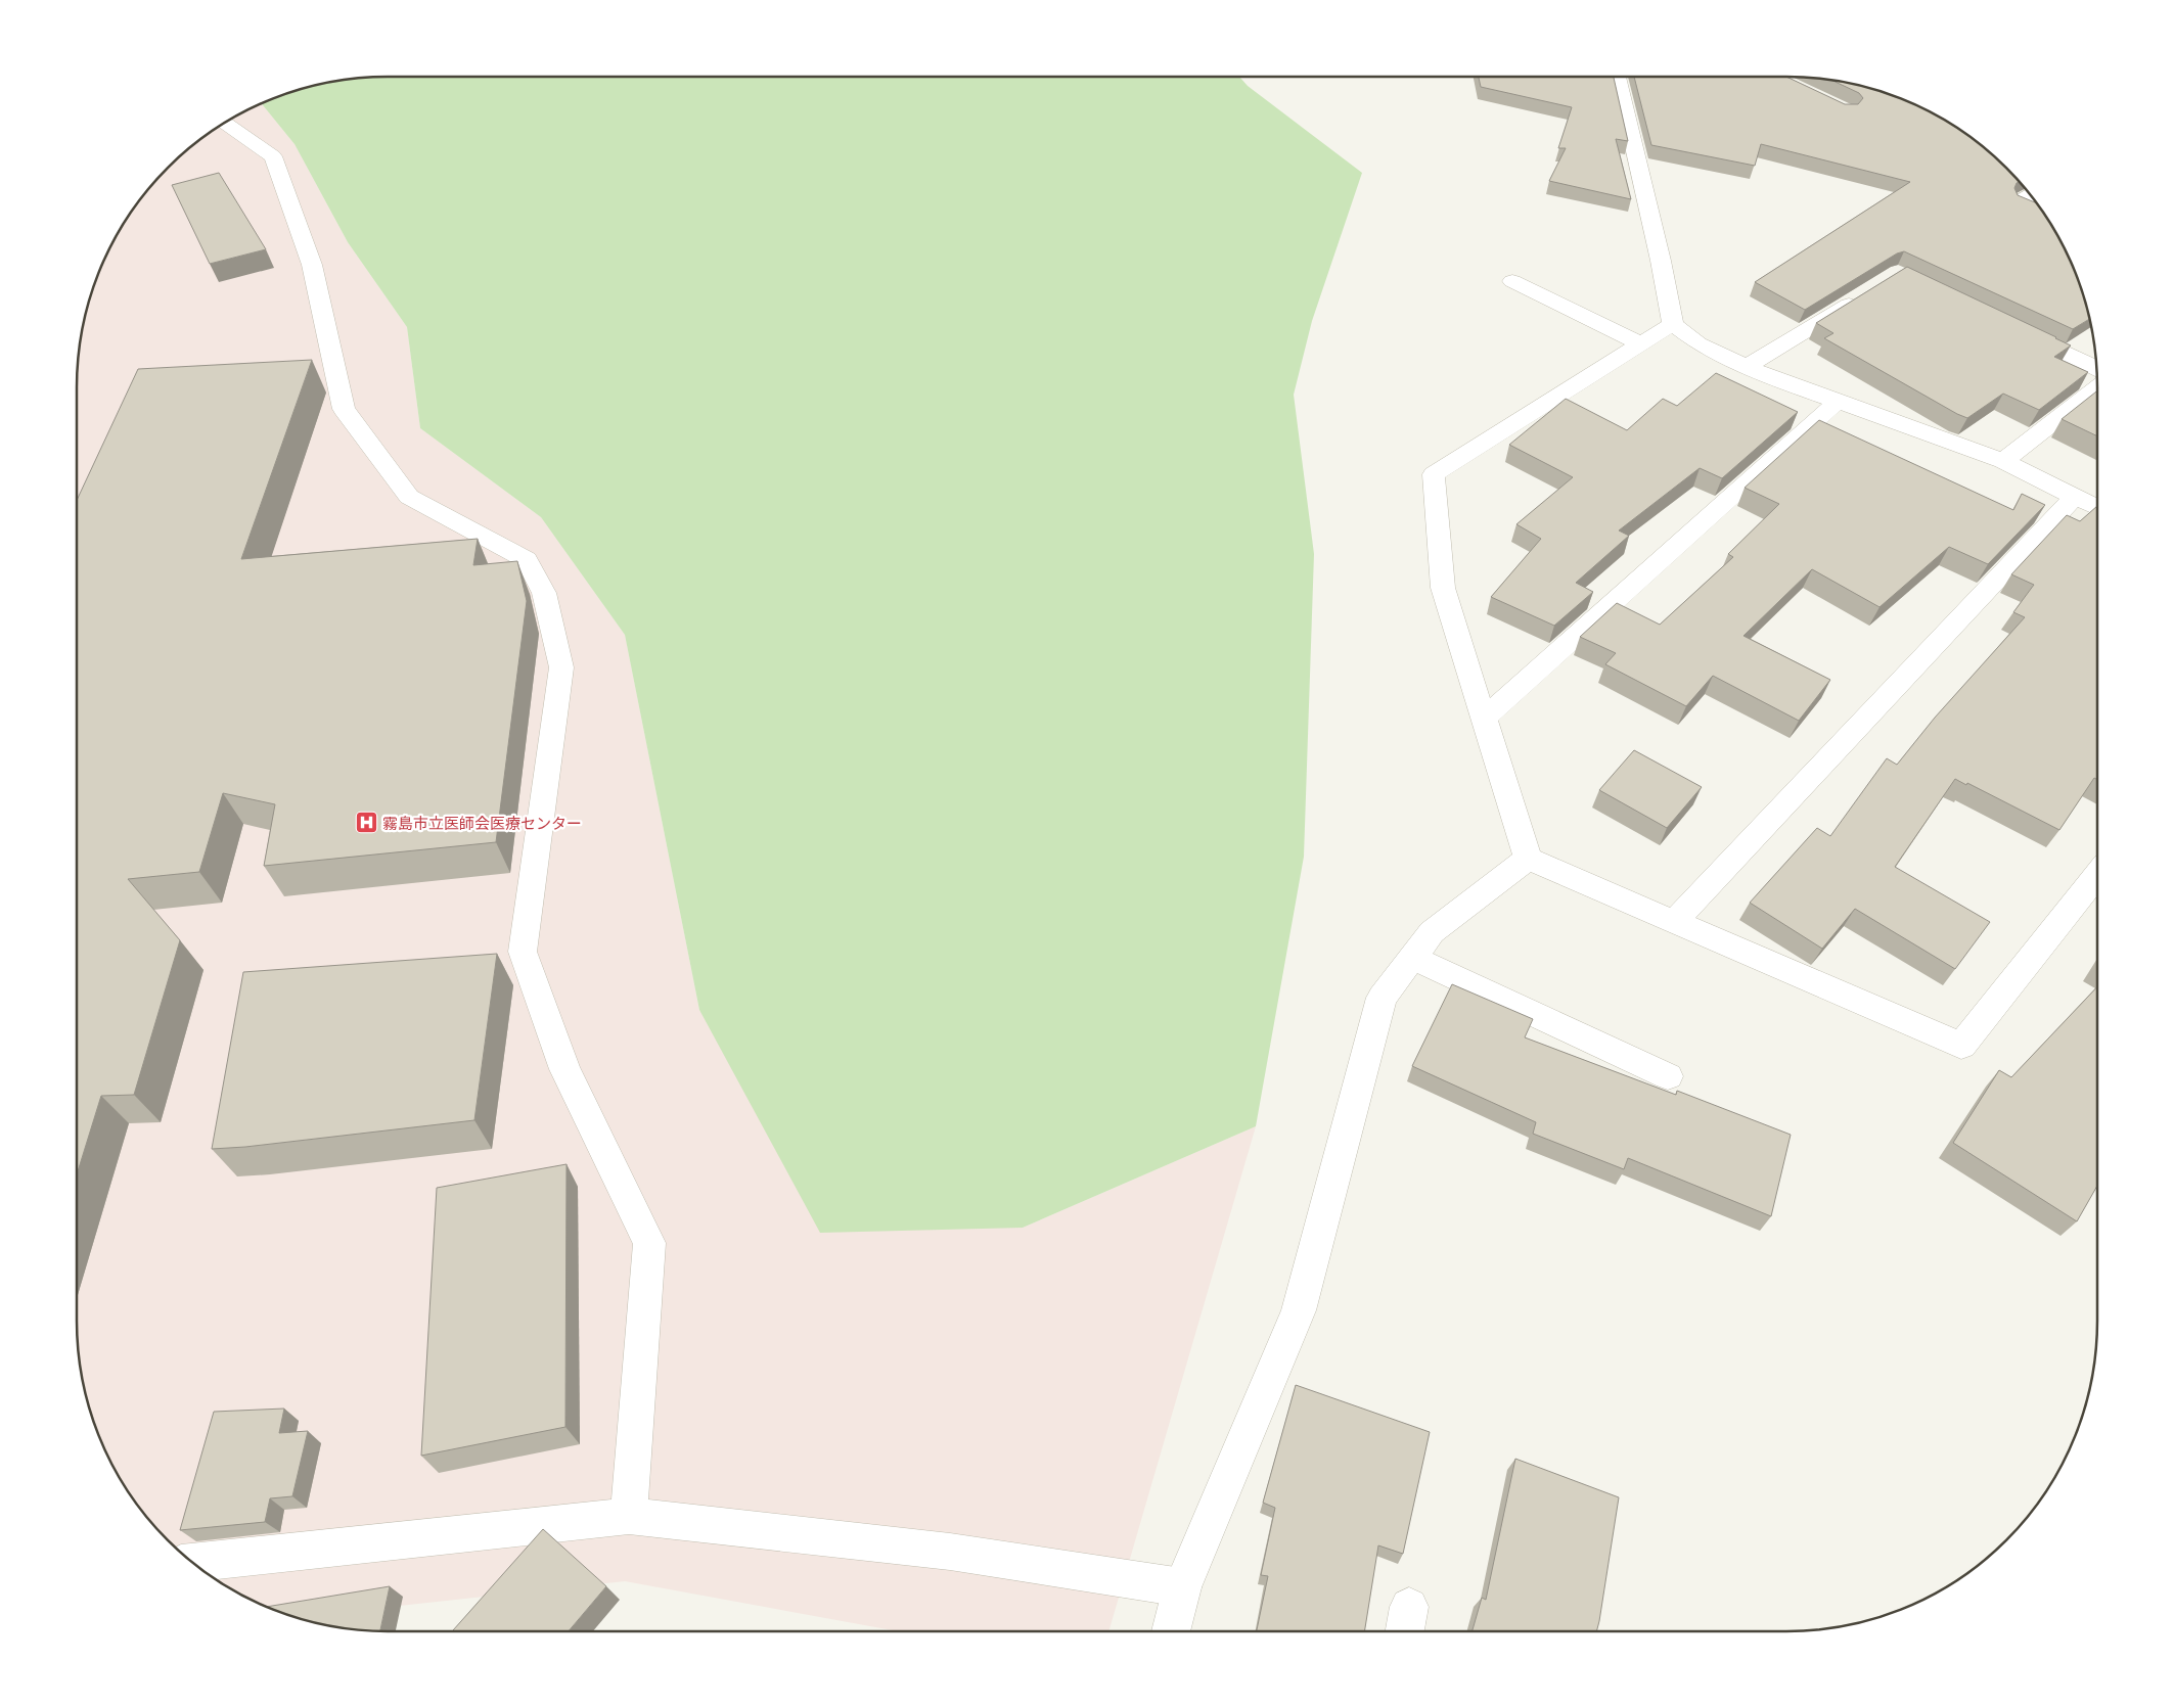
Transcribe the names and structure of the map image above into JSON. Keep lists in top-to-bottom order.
{
  "places": {
    "hospital": ["霧島市立医師会医療センター"]
  }
}
